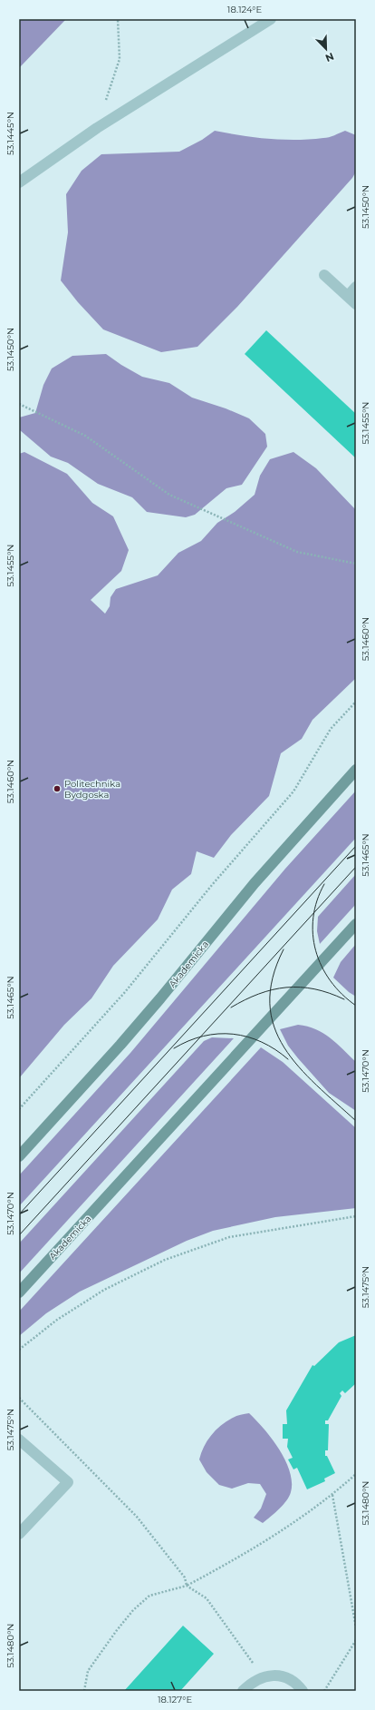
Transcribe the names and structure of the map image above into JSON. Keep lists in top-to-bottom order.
{
  "streets": {
    "street": ["Akademicka"]
  },
  "places": ["Politechnika Bydgoska"],
  "north": "bottom right",
  "coordinates": [
    "18.124°E",
    "53.1445°N",
    "53.1450°N",
    "53.1455°N",
    "53.1460°N",
    "53.1465°N",
    "53.1470°N",
    "53.1475°N",
    "53.1480°N",
    "18.127°E"
  ]
}
